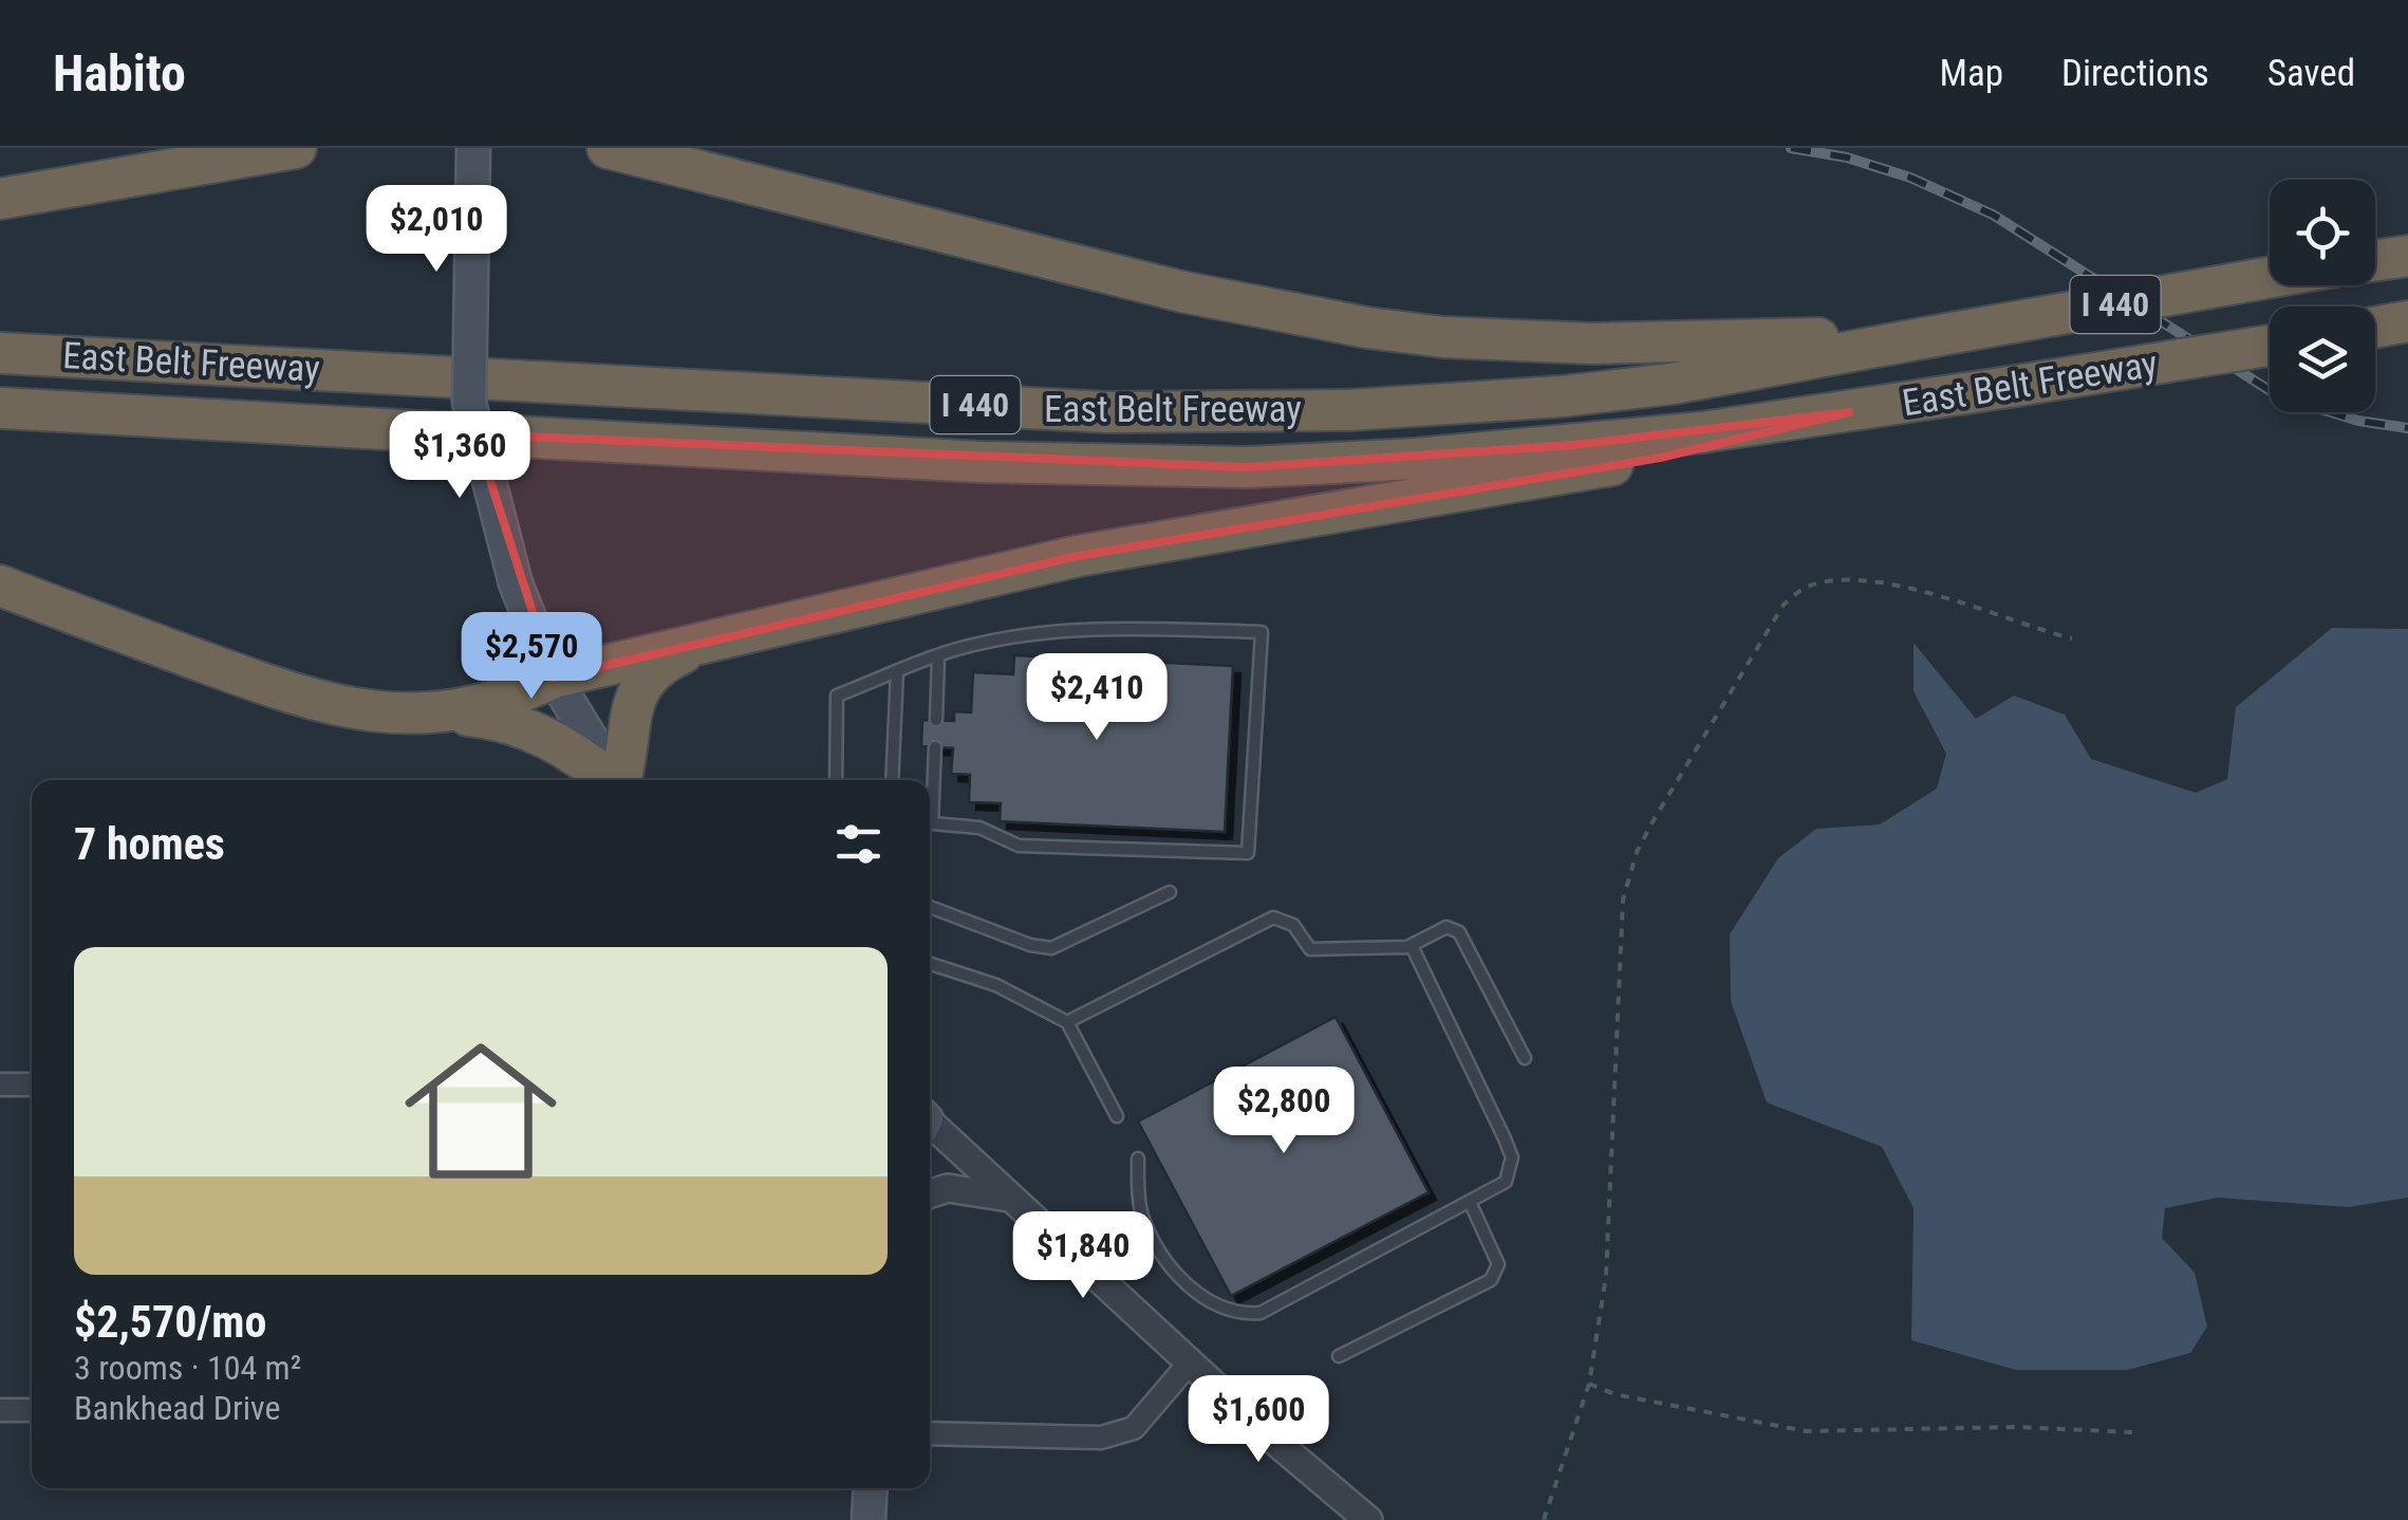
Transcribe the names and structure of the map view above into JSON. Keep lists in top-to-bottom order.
{
  "streets": {
    "highway": ["I 440", "East Belt Freeway"]
  },
  "page": {
    "header": "Habito",
    "nav": ["Map", "Directions", "Saved"],
    "price": [
      "$2,010",
      "$1,360",
      "$2,570",
      "$2,410",
      "$2,800",
      "$1,840",
      "$1,600"
    ],
    "heading": "7 homes",
    "list": [
      {
        "name": "$2,570/mo",
        "note": "3 rooms · 104 m² · Bankhead Drive"
      }
    ]
  }
}
